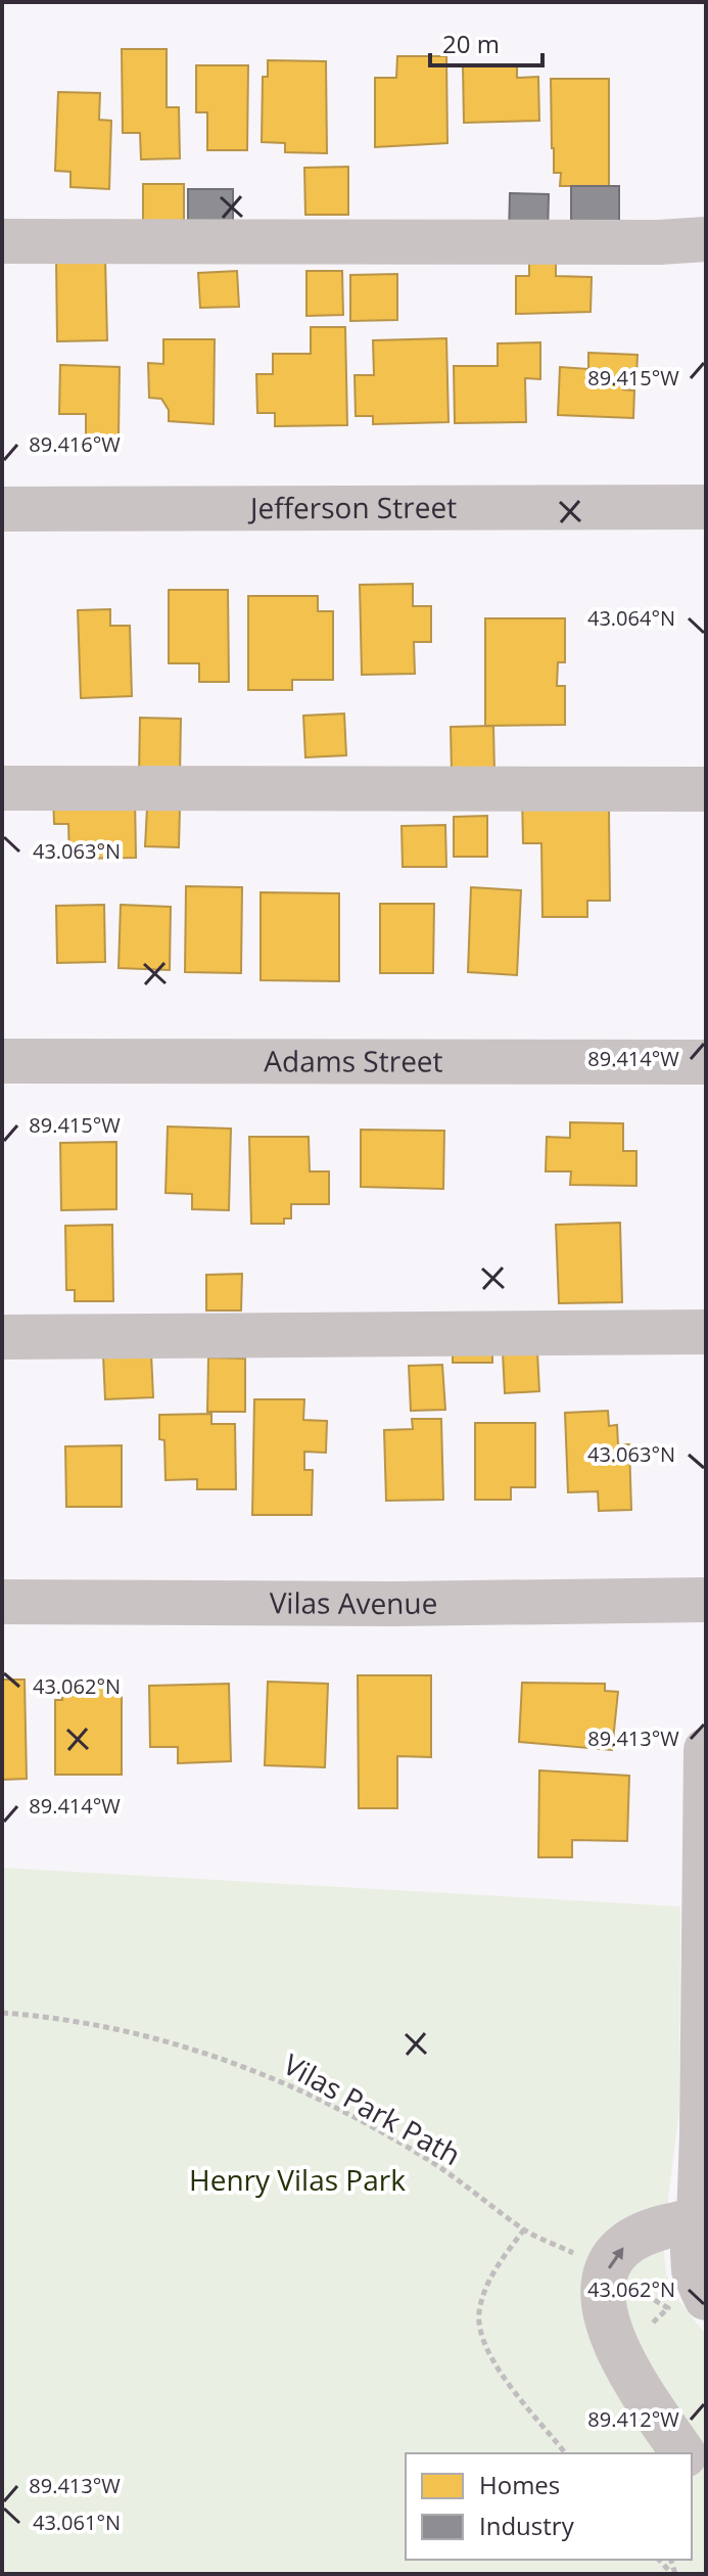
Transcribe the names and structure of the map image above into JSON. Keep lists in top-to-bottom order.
{
  "streets": {
    "street": ["Jefferson Street", "Adams Street", "Vilas Avenue"],
    "path": ["Vilas Park Path"]
  },
  "parks": ["Henry Vilas Park"],
  "legend": ["Homes", "Industry"],
  "scale_bar": "20 m",
  "coordinates": [
    "89.415°W",
    "89.416°W",
    "43.064°N",
    "43.063°N",
    "89.414°W",
    "43.062°N",
    "89.413°W",
    "89.412°W",
    "43.061°N"
  ]
}
